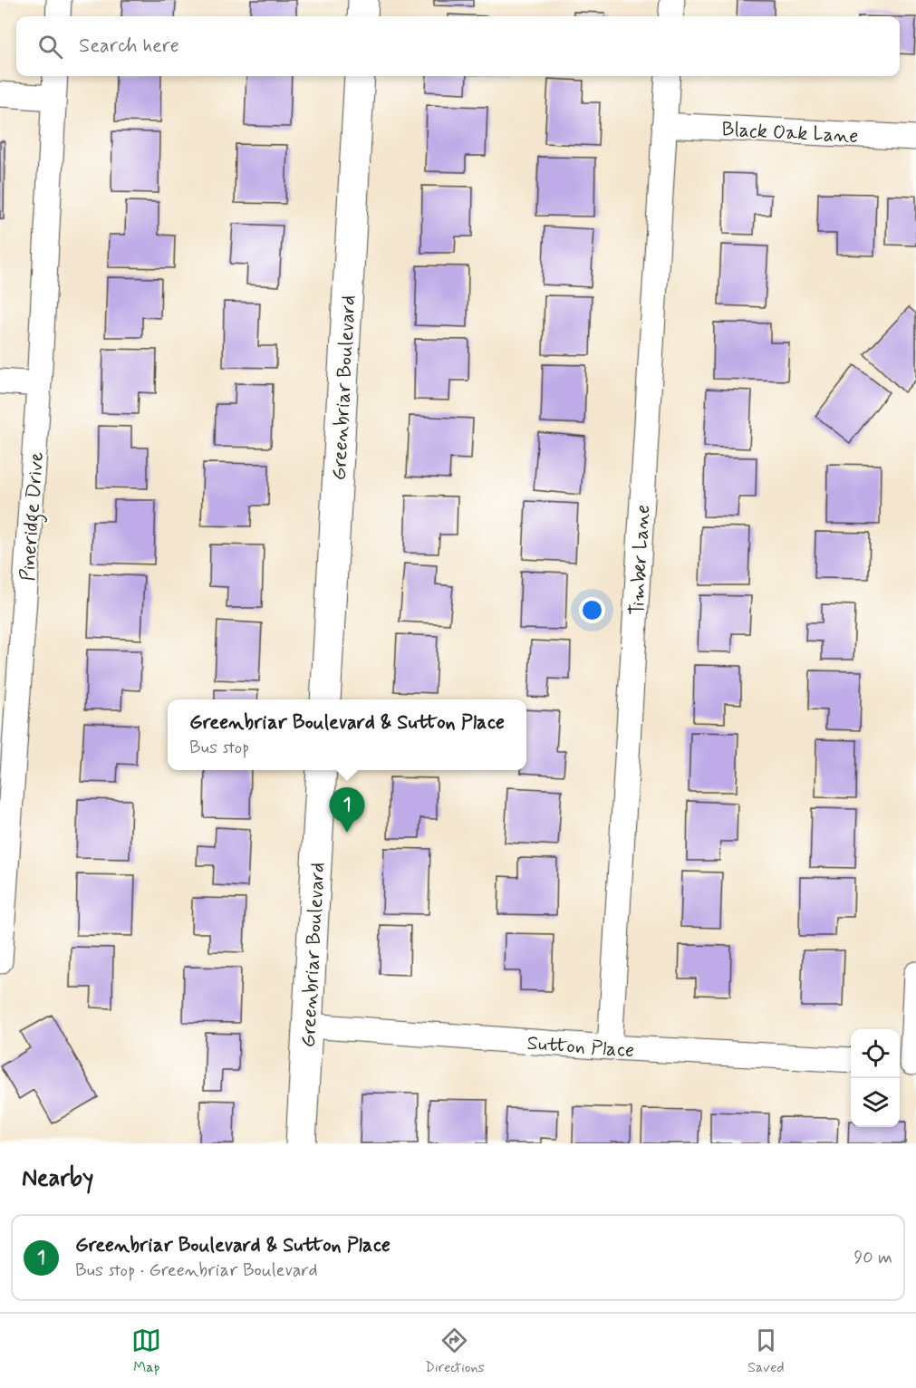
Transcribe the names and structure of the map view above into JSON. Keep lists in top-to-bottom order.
{
  "streets": {
    "street": [
      "Black Oak Lane",
      "Greenbriar Boulevard",
      "Pineridge Drive",
      "Timber Lane",
      "Sutton Place"
    ]
  },
  "crossings": [
    ["Black Oak Lane", "Timber Lane"],
    ["Greenbriar Boulevard", "Sutton Place"],
    ["Timber Lane", "Sutton Place"]
  ],
  "page": {
    "search": "Search here",
    "popup": ["Greenbriar Boulevard & Sutton Place", "Bus stop"],
    "pins": "1",
    "heading": "Nearby",
    "list": [
      {
        "mark": "1",
        "name": "Greenbriar Boulevard & Sutton Place",
        "note": "Bus stop · Greenbriar Boulevard",
        "value": "90 m"
      }
    ],
    "nav": ["Map", "Directions", "Saved"]
  }
}
